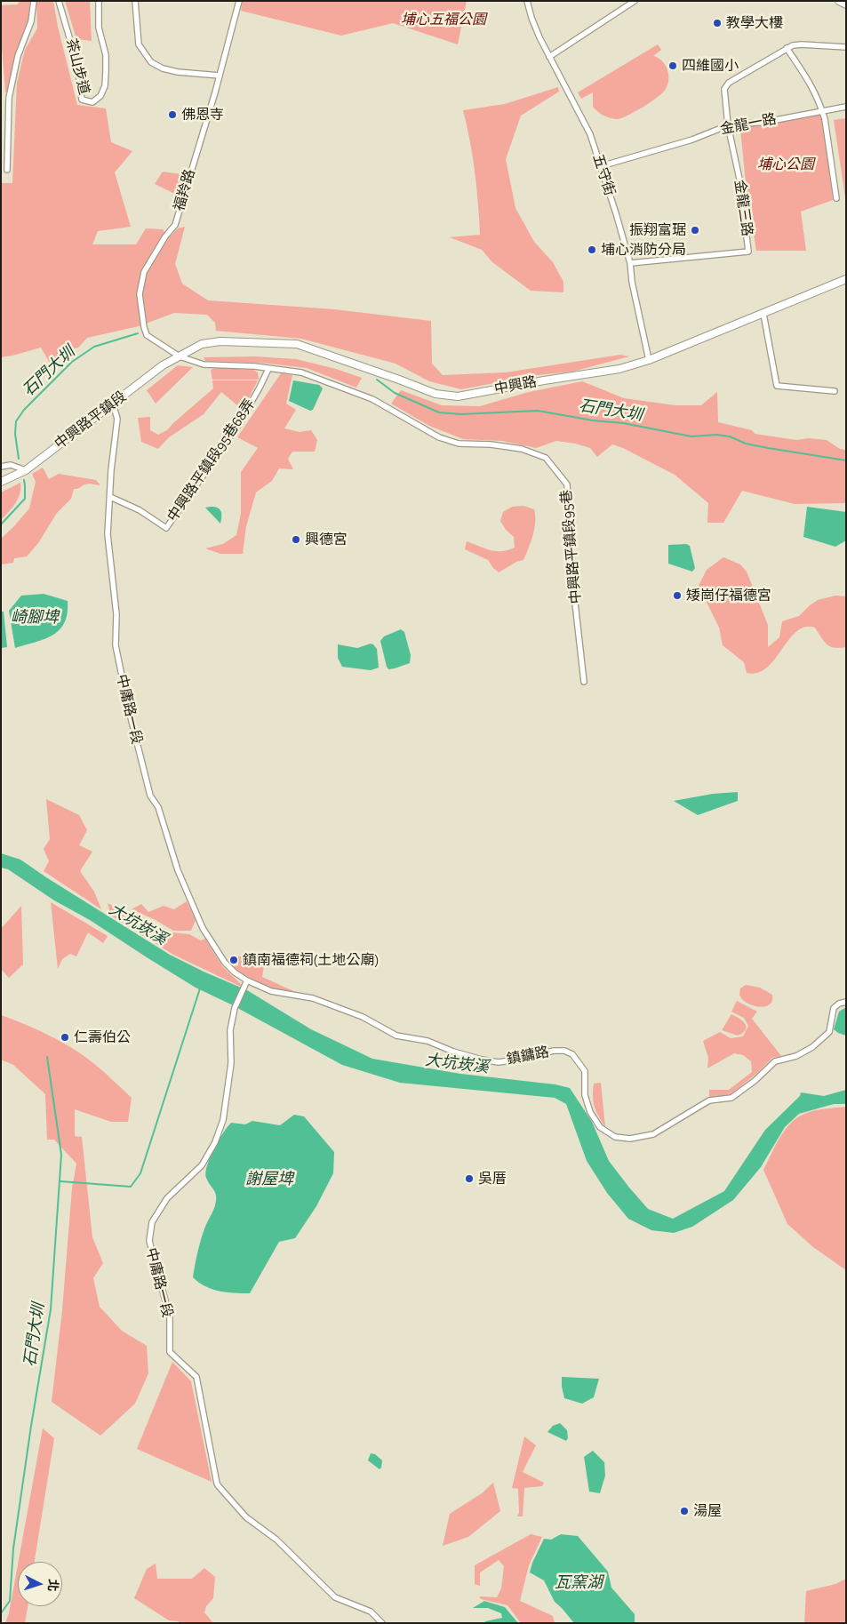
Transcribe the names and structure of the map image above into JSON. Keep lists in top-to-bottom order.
{
  "streets": {
    "street": [
      "茶山步道",
      "金龍一路",
      "五守街",
      "福羚路",
      "金龍三路",
      "中興路",
      "中興路平鎮段",
      "中興路平鎮段95巷68弄",
      "中興路平鎮段95巷",
      "中庸路一段",
      "鎮鏞路"
    ]
  },
  "crossings": [
    ["金龍一路", "五守街"],
    ["金龍一路", "金龍三路"],
    ["五守街", "金龍三路"],
    ["五守街", "中興路"],
    ["福羚路", "中興路"],
    ["福羚路", "中興路平鎮段"],
    ["福羚路", "中興路平鎮段95巷"],
    ["中興路", "中興路平鎮段"],
    ["中興路", "中興路平鎮段95巷"],
    ["中興路平鎮段", "中興路平鎮段95巷"],
    ["中興路平鎮段", "中庸路一段"],
    ["中興路平鎮段95巷68弄", "中興路平鎮段95巷"],
    ["中興路平鎮段95巷68弄", "中庸路一段"],
    ["中庸路一段", "鎮鏞路"]
  ],
  "water": [
    "石門大圳",
    "崎腳埤",
    "大坑崁溪",
    "謝屋埤",
    "瓦窯湖"
  ],
  "parks": ["埔心五福公園", "埔心公園"],
  "places": [
    "教學大樓",
    "四維國小",
    "佛恩寺",
    "振翔富琚",
    "埔心消防分局",
    "興德宮",
    "矮崗仔福德宮",
    "鎮南福德祠(土地公廟)",
    "仁壽伯公",
    "吳厝",
    "湯屋"
  ],
  "north": "right"
}
